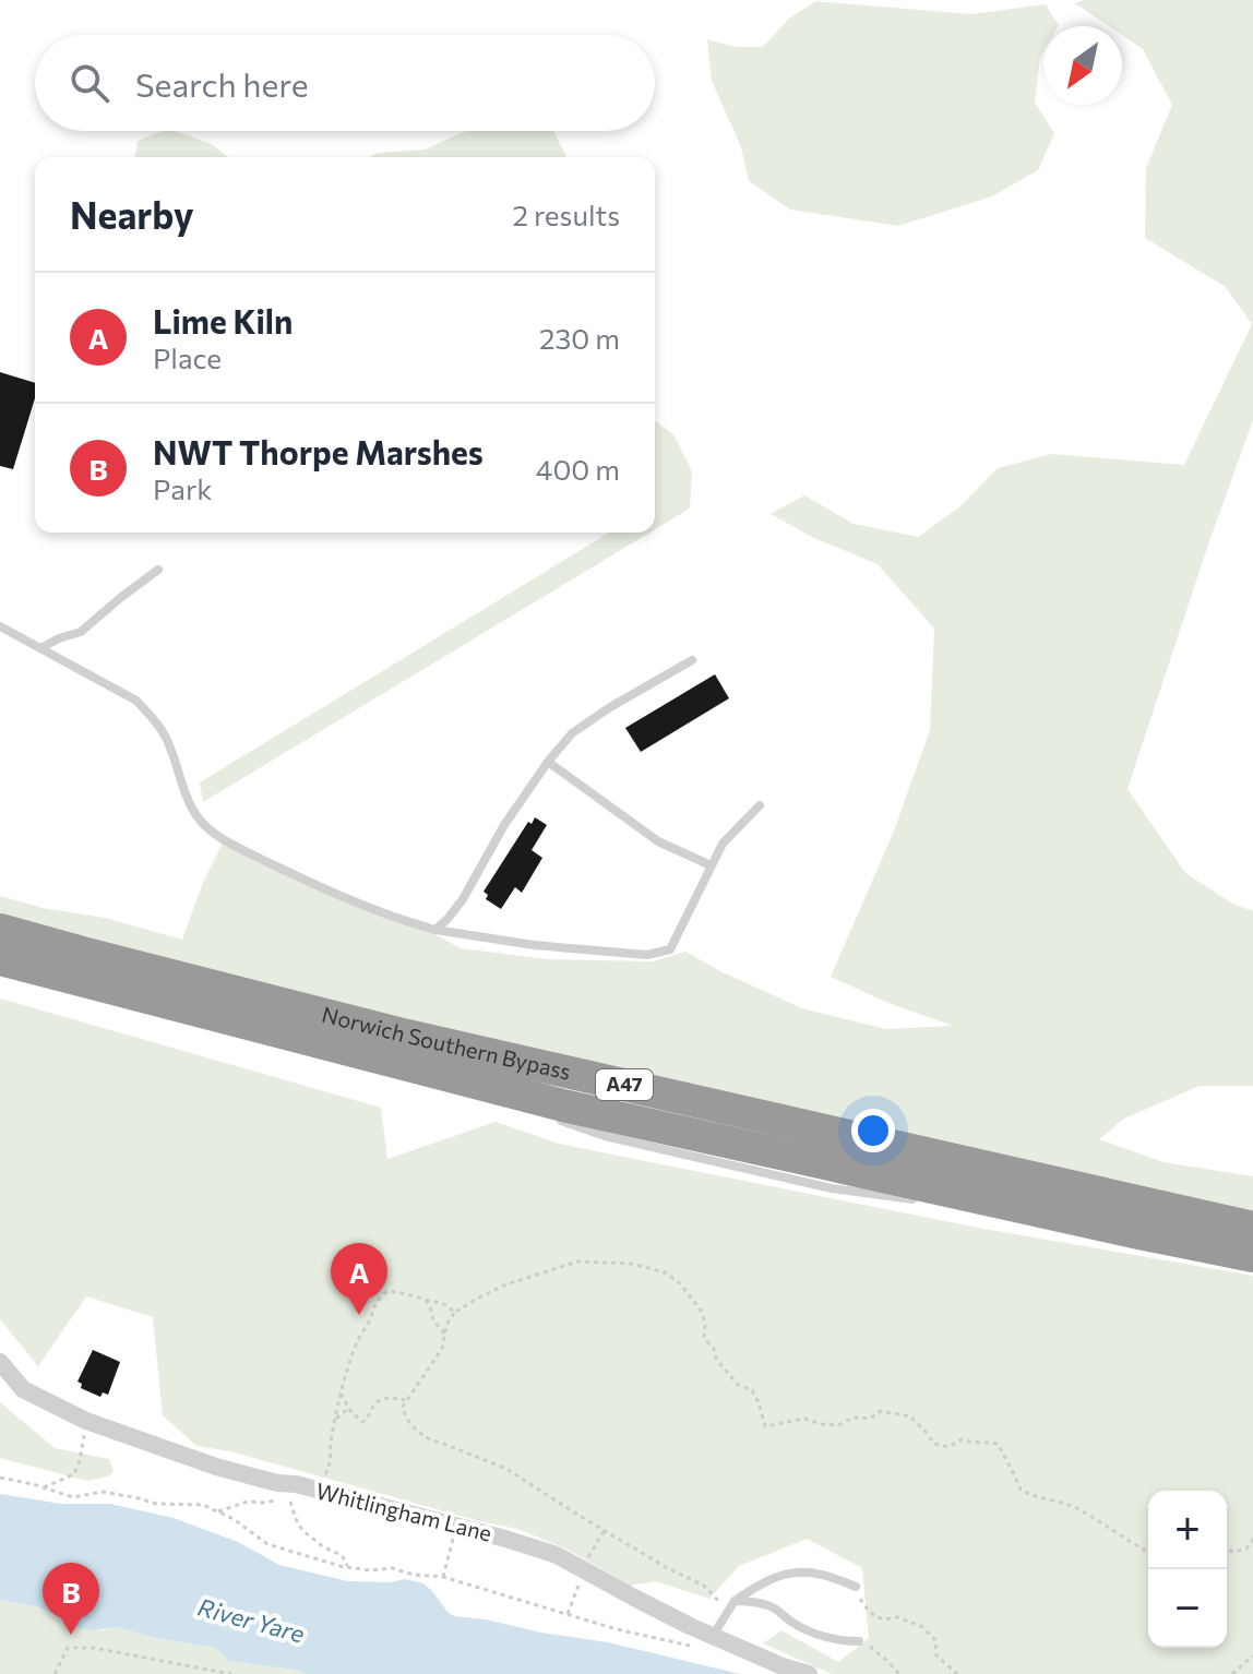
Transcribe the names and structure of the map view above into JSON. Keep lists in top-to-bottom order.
{
  "streets": {
    "highway": ["Norwich Southern Bypass", "A47"],
    "street": ["Whitlingham Lane"]
  },
  "water": ["River Yare"],
  "north": "bottom left",
  "page": {
    "search": "Search here",
    "heading": ["Nearby", "2 results"],
    "list": [
      {
        "mark": "A",
        "name": "Lime Kiln",
        "note": "Place",
        "value": "230 m"
      },
      {
        "mark": "B",
        "name": "NWT Thorpe Marshes",
        "note": "Park",
        "value": "400 m"
      }
    ],
    "pins": ["A", "B"],
    "map_buttons": ["+", "−"]
  }
}
